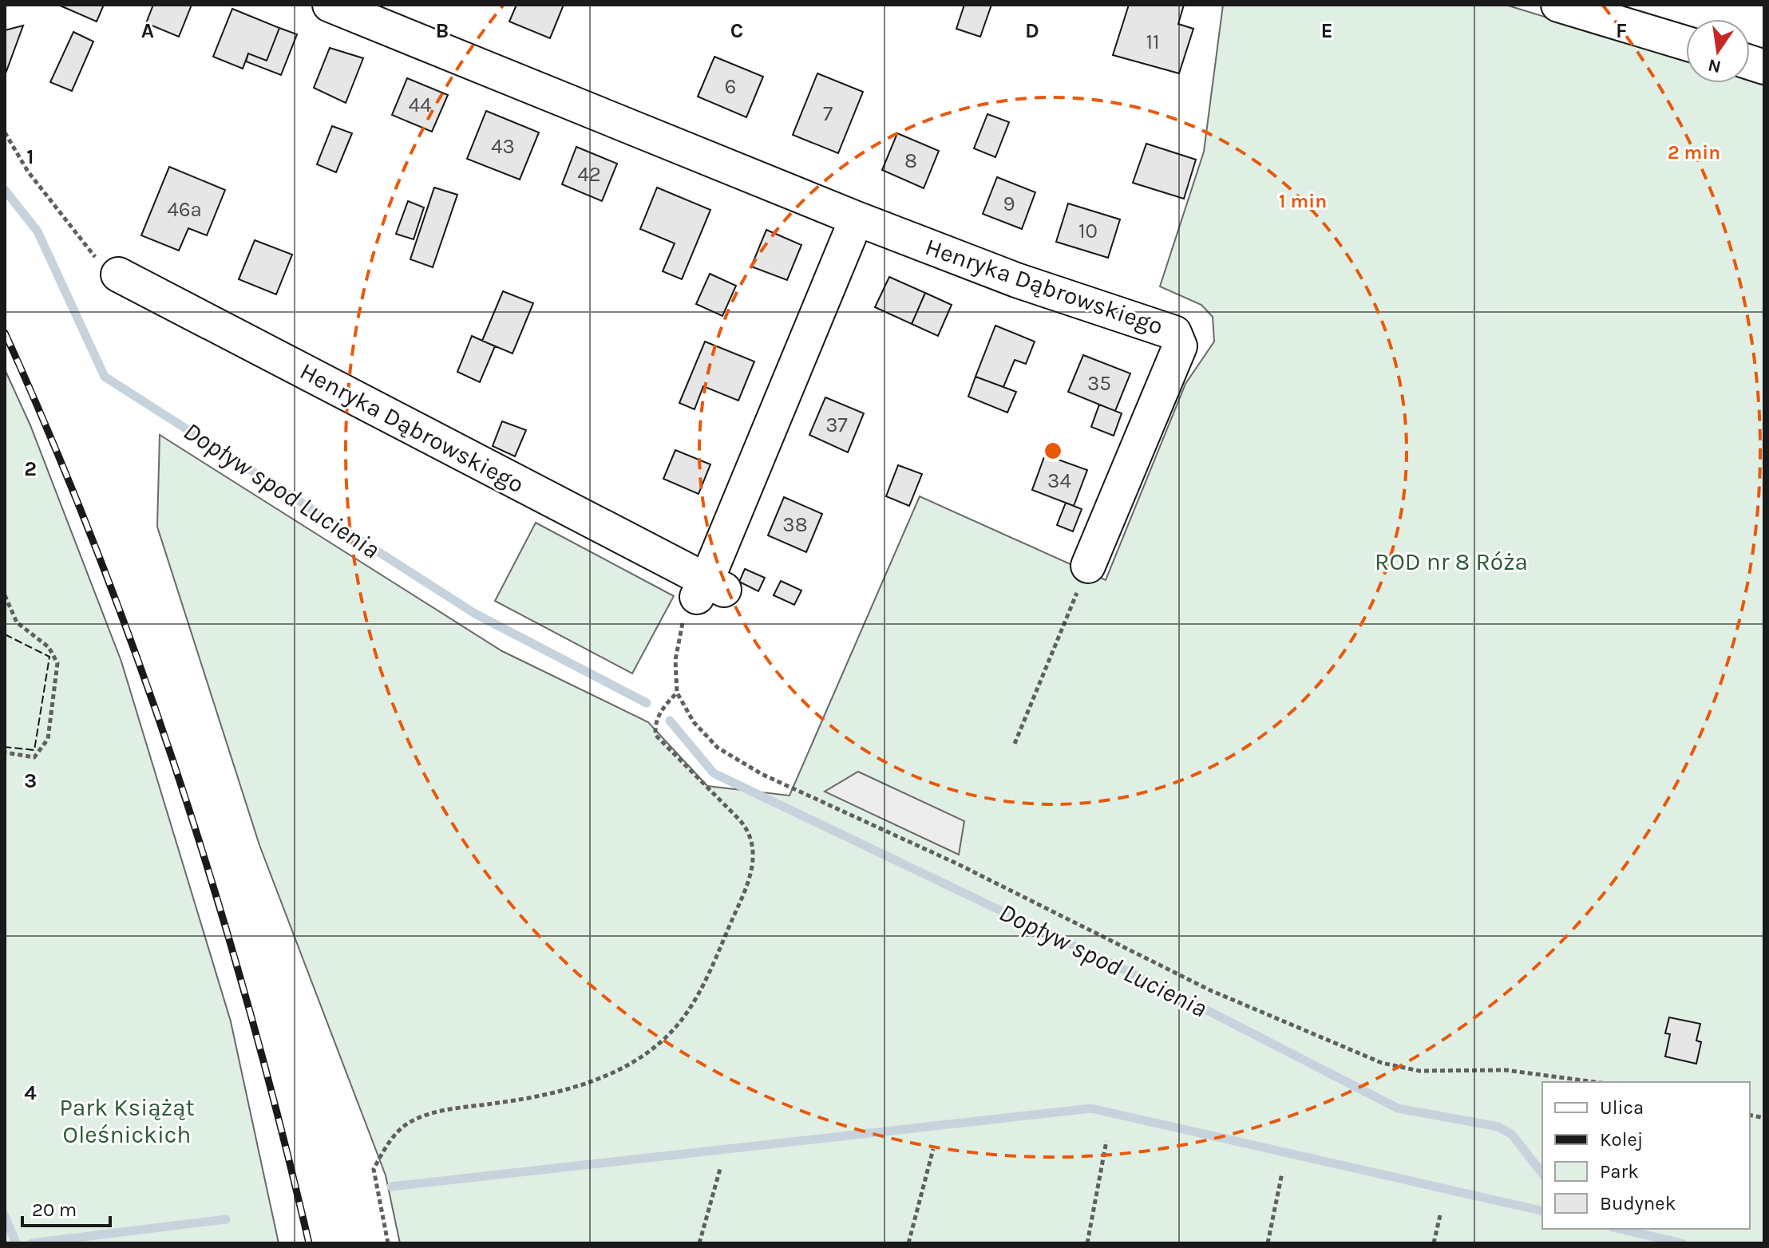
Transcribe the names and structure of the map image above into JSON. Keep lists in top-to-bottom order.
{
  "streets": {
    "street": ["Henryka Dąbrowskiego"]
  },
  "water": ["Dopływ spod Lucienia"],
  "parks": ["ROD nr 8 Róża", "Park Książąt Oleśnickich"],
  "house_numbers": [
    "11",
    "6",
    "44",
    "7",
    "43",
    "8",
    "42",
    "9",
    "46a",
    "10",
    "35",
    "37",
    "34",
    "38"
  ],
  "legend": [
    "Ulica",
    "Kolej",
    "Park",
    "Budynek"
  ],
  "scale_bar": "20 m",
  "north": "bottom",
  "grid": {
    "columns": [
      "A",
      "B",
      "C",
      "D",
      "E",
      "F"
    ],
    "rows": [
      "1",
      "2",
      "3",
      "4"
    ]
  },
  "rings": ["2 min", "1 min"]
}
